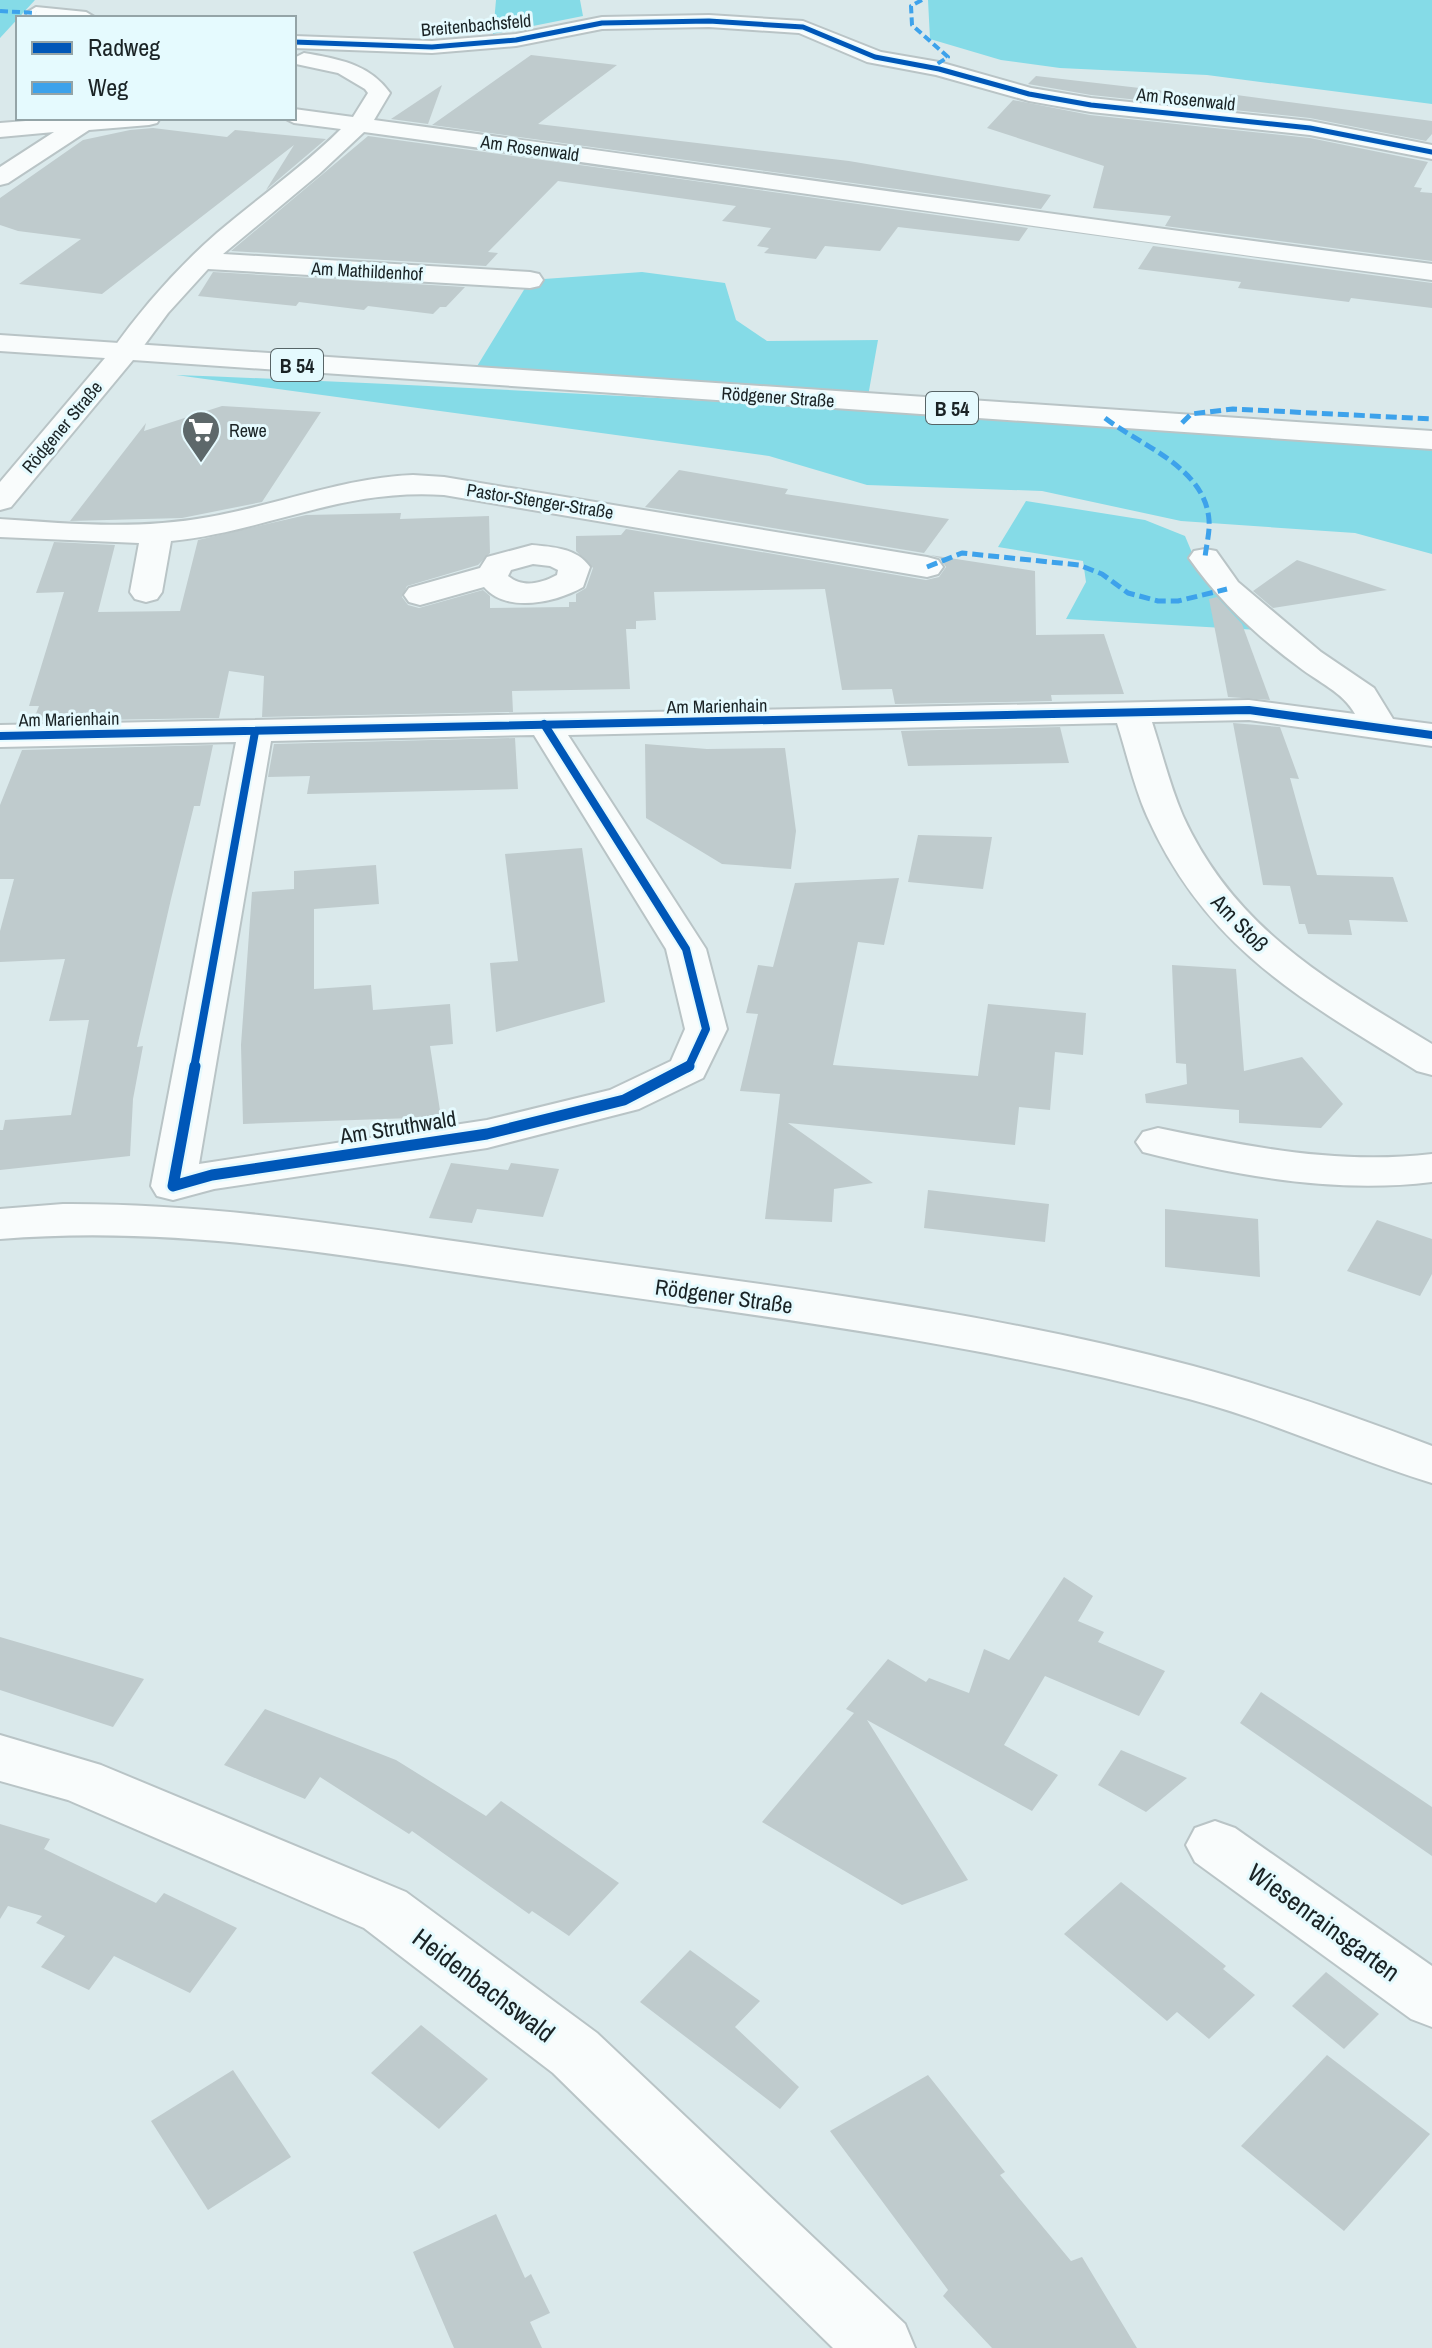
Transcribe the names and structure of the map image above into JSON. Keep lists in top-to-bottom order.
{
  "streets": {
    "street": [
      "Breitenbachsfeld",
      "Am Rosenwald",
      "Am Mathildenhof",
      "B 54",
      "Rödgener Straße",
      "Pastor-Stenger-Straße",
      "Am Marienhain",
      "Am Stoß",
      "Am Struthwald",
      "Wiesenrainsgarten",
      "Heidenbachswald"
    ]
  },
  "crossings": [
    ["Breitenbachsfeld", "Am Rosenwald"],
    ["Rödgener Straße", "Am Struthwald"],
    ["Am Marienhain", "Am Stoß"],
    ["Am Marienhain", "Am Struthwald"]
  ],
  "places": {
    "supermarket": ["Rewe"]
  },
  "legend": ["Radweg", "Weg"]
}
